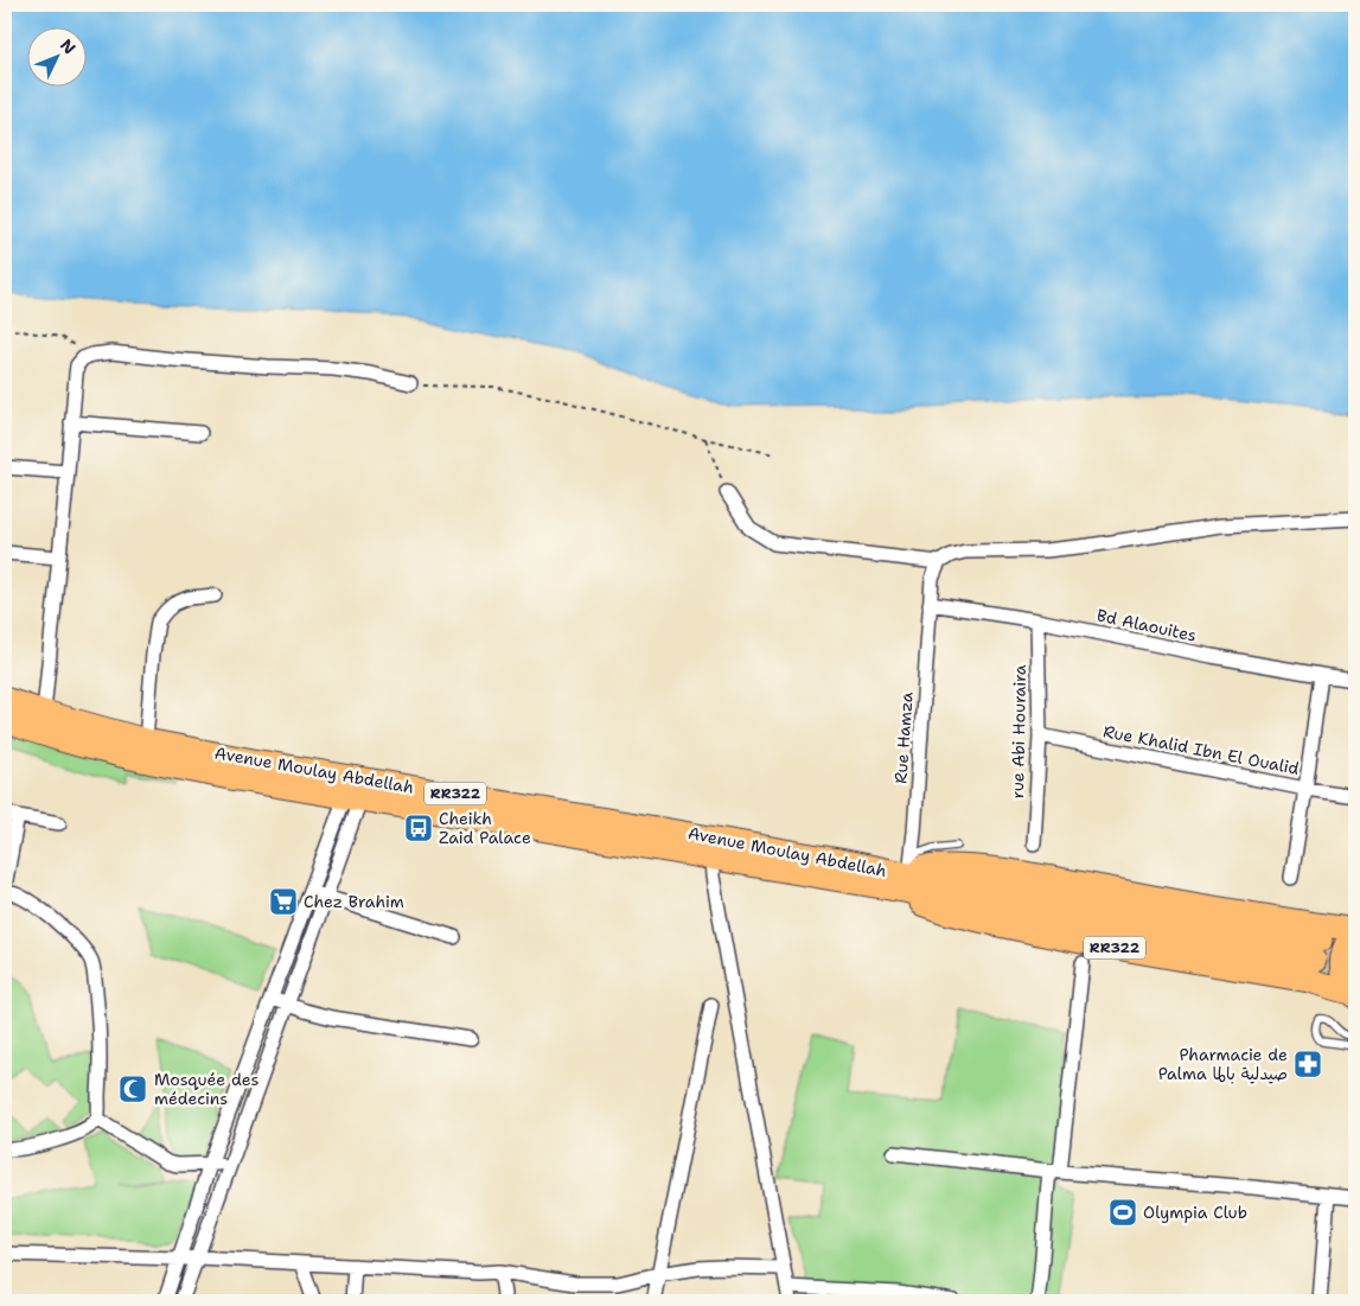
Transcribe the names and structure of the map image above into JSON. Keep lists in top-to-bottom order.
{
  "streets": {
    "main road": ["Avenue Moulay Abdellah", "RR322"],
    "street": [
      "Bd Alaouites",
      "rue Abi Houraira",
      "Rue Hamza",
      "Rue Khalid Ibn El Oualid"
    ]
  },
  "crossings": [
    ["Bd Alaouites", "rue Abi Houraira"],
    ["Bd Alaouites", "Rue Hamza"],
    ["rue Abi Houraira", "Rue Khalid Ibn El Oualid"],
    ["Rue Hamza", "Avenue Moulay Abdellah"],
    ["Avenue Moulay Abdellah", "RR322"]
  ],
  "places": {
    "bus stop": ["Cheikh Zaid Palace"],
    "supermarket": ["Chez Brahim"],
    "pharmacy": ["Pharmacie de Palma صيدلية بالما"],
    "mosque": ["Mosquée des médecins"],
    "sports": ["Olympia Club"]
  },
  "north": "top right"
}
